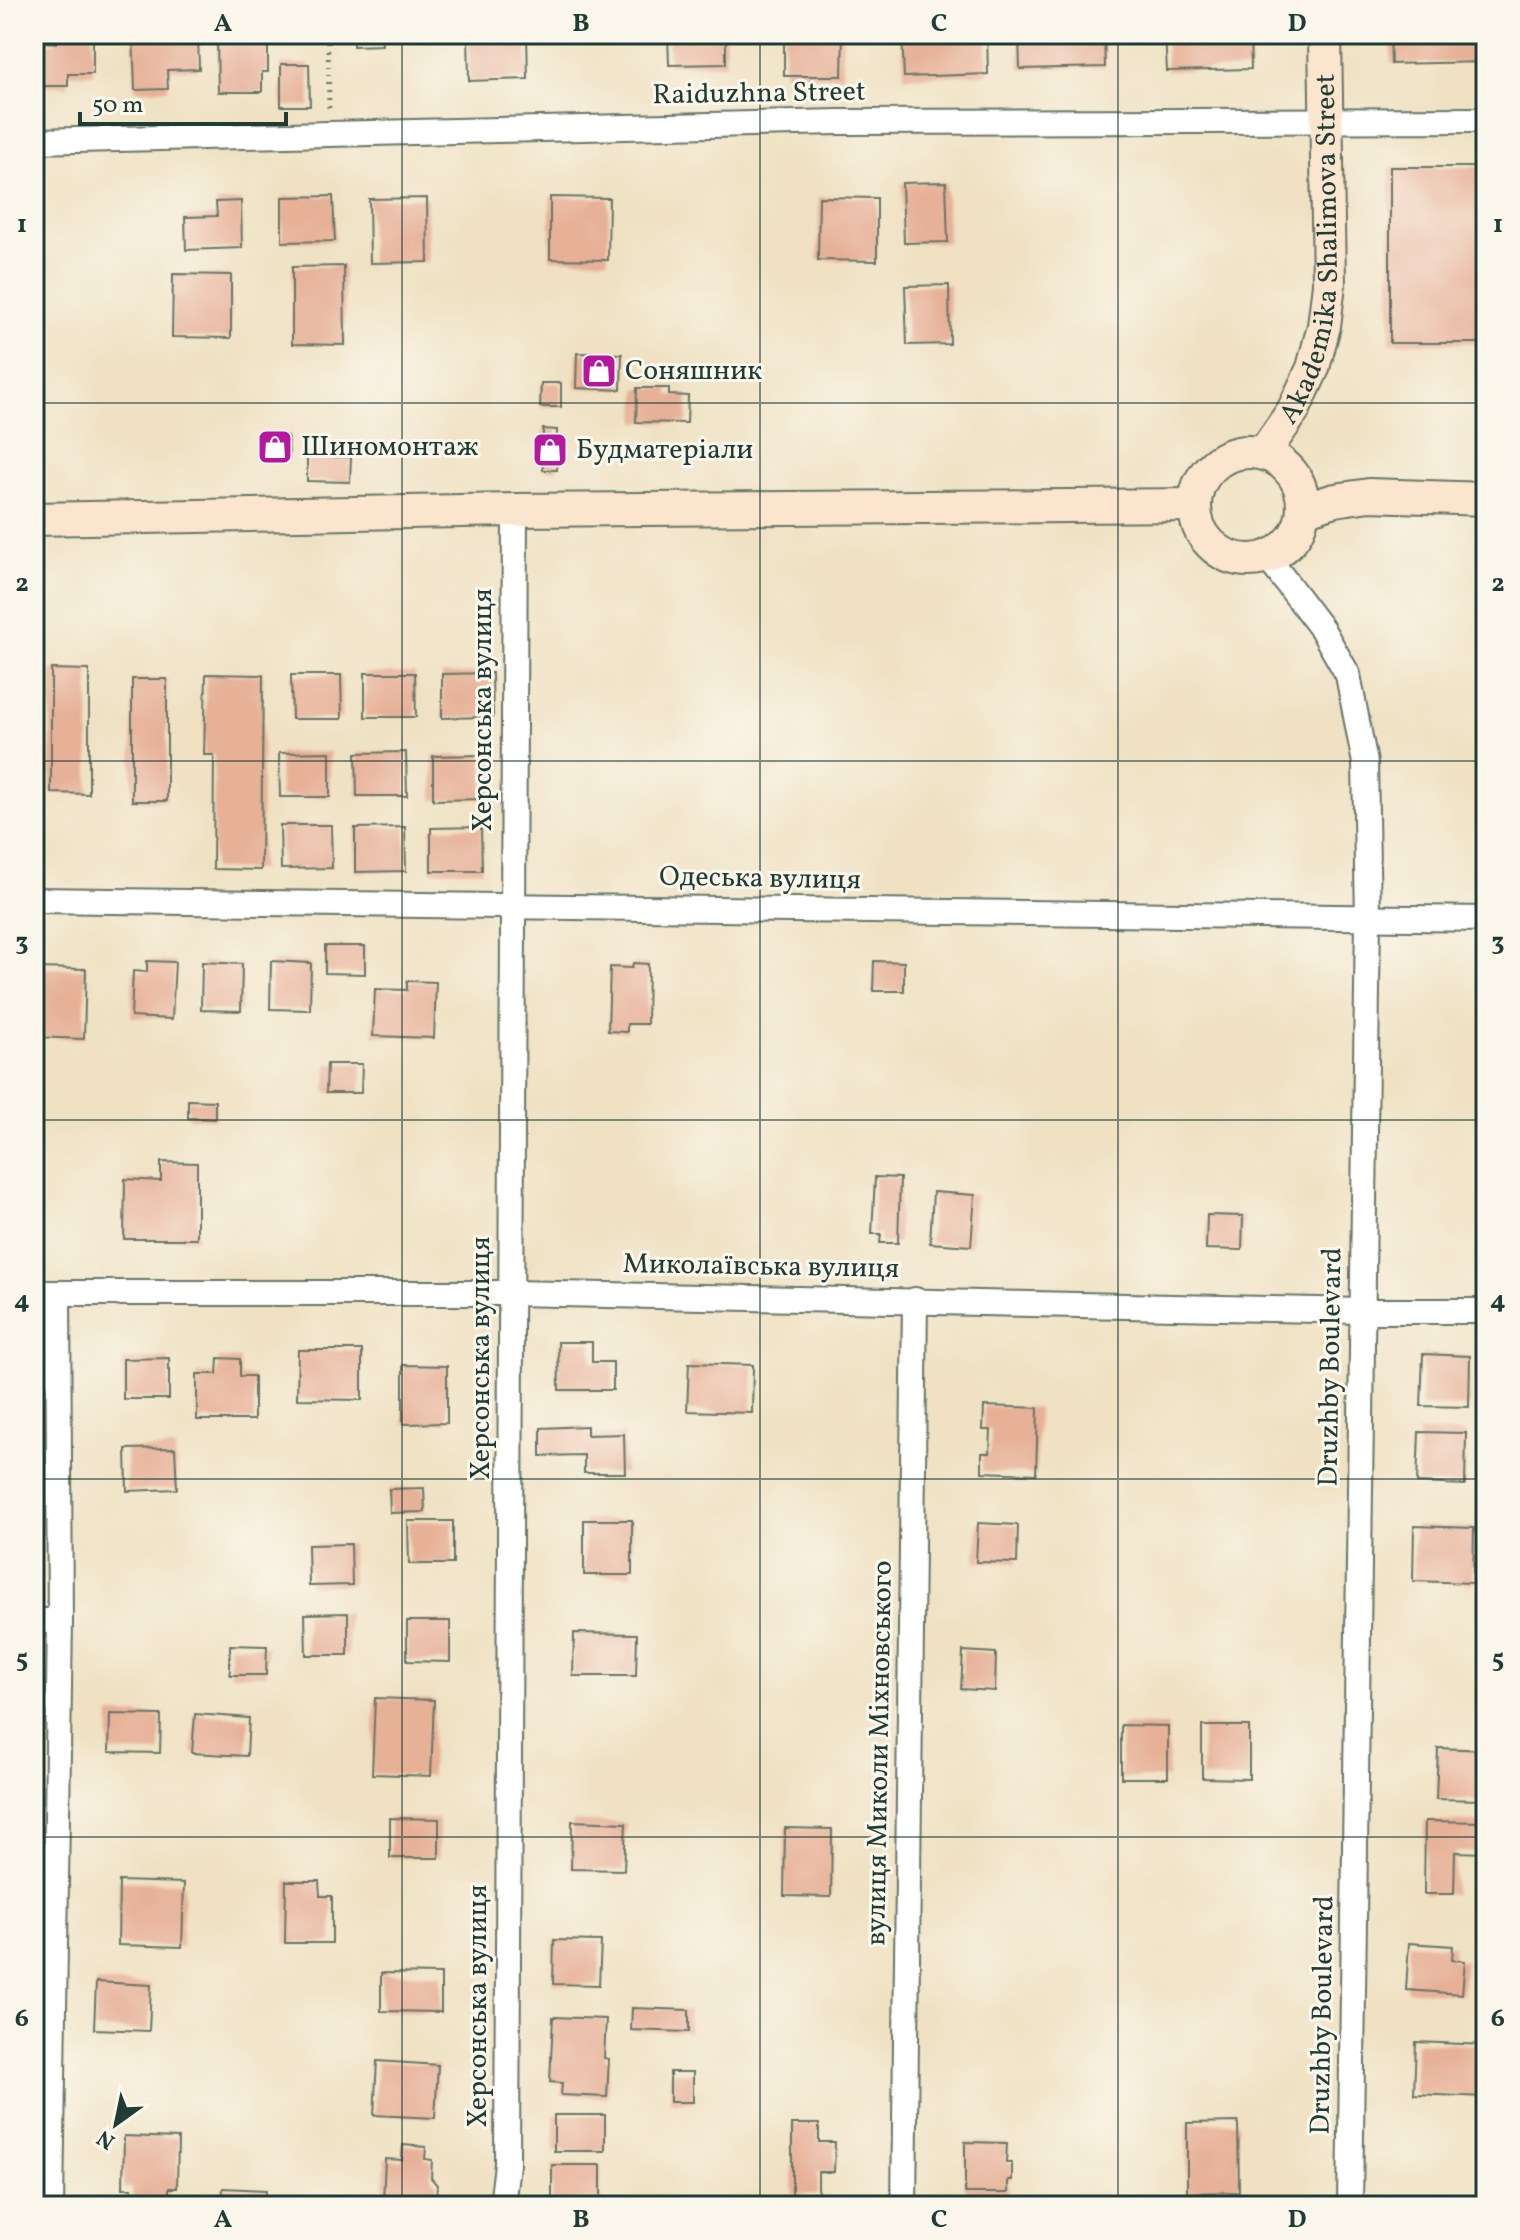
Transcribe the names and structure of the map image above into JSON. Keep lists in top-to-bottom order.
{
  "streets": {
    "main road": ["Akademika Shalimova Street"],
    "street": [
      "Raiduzhna Street",
      "Херсонська вулиця",
      "Одеська вулиця",
      "Миколаївська вулиця",
      "Druzhby Boulevard",
      "вулиця Миколи Міхновського"
    ]
  },
  "crossings": [
    ["Raiduzhna Street", "Akademika Shalimova Street"],
    ["Akademika Shalimova Street", "Druzhby Boulevard"],
    ["Херсонська вулиця", "Одеська вулиця"],
    ["Херсонська вулиця", "Миколаївська вулиця"],
    ["Одеська вулиця", "Druzhby Boulevard"],
    ["Миколаївська вулиця", "Druzhby Boulevard"],
    ["Миколаївська вулиця", "вулиця Миколи Міхновського"]
  ],
  "places": {
    "shop": ["Соняшник", "Шиномонтаж", "Будматеріали"]
  },
  "scale_bar": "50 m",
  "north": "bottom left",
  "grid": {
    "columns": [
      "A",
      "B",
      "C",
      "D"
    ],
    "rows": [
      "1",
      "2",
      "3",
      "4",
      "5",
      "6"
    ]
  }
}
